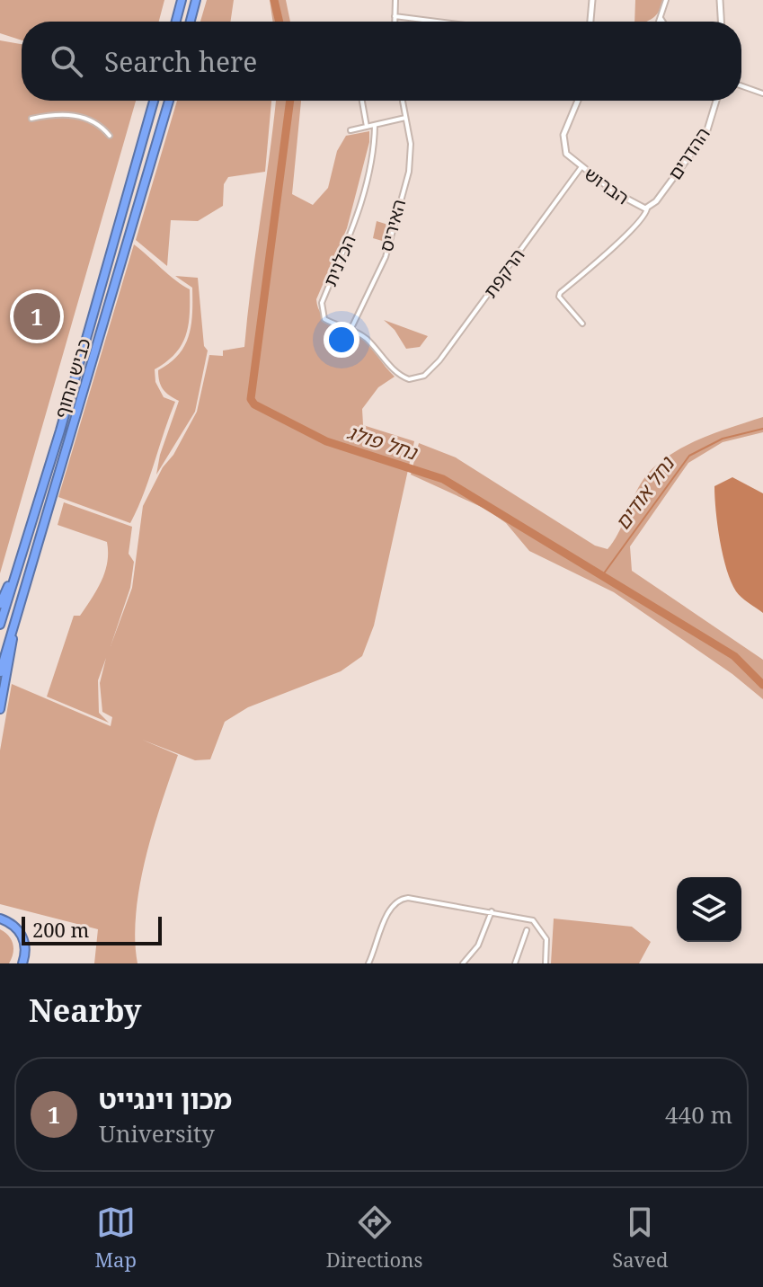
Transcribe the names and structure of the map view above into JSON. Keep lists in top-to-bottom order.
{
  "streets": {
    "highway": ["כביש החוף"],
    "street": [
      "ההדרים",
      "הברוש",
      "האיריס",
      "הכלנית",
      "הרקפת"
    ]
  },
  "crossings": [
    ["ההדרים", "הברוש"],
    ["הברוש", "הרקפת"],
    ["האיריס", "הכלנית"],
    ["הכלנית", "הרקפת"]
  ],
  "water": ["נחל פולג", "נחל אודים"],
  "scale_bar": "200 m",
  "page": {
    "search": "Search here",
    "pins": "1",
    "scale": "200 m",
    "heading": "Nearby",
    "list": [
      {
        "mark": "1",
        "name": "מכון וינגייט",
        "note": "University",
        "value": "440 m"
      }
    ],
    "nav": ["Map", "Directions", "Saved"]
  }
}
